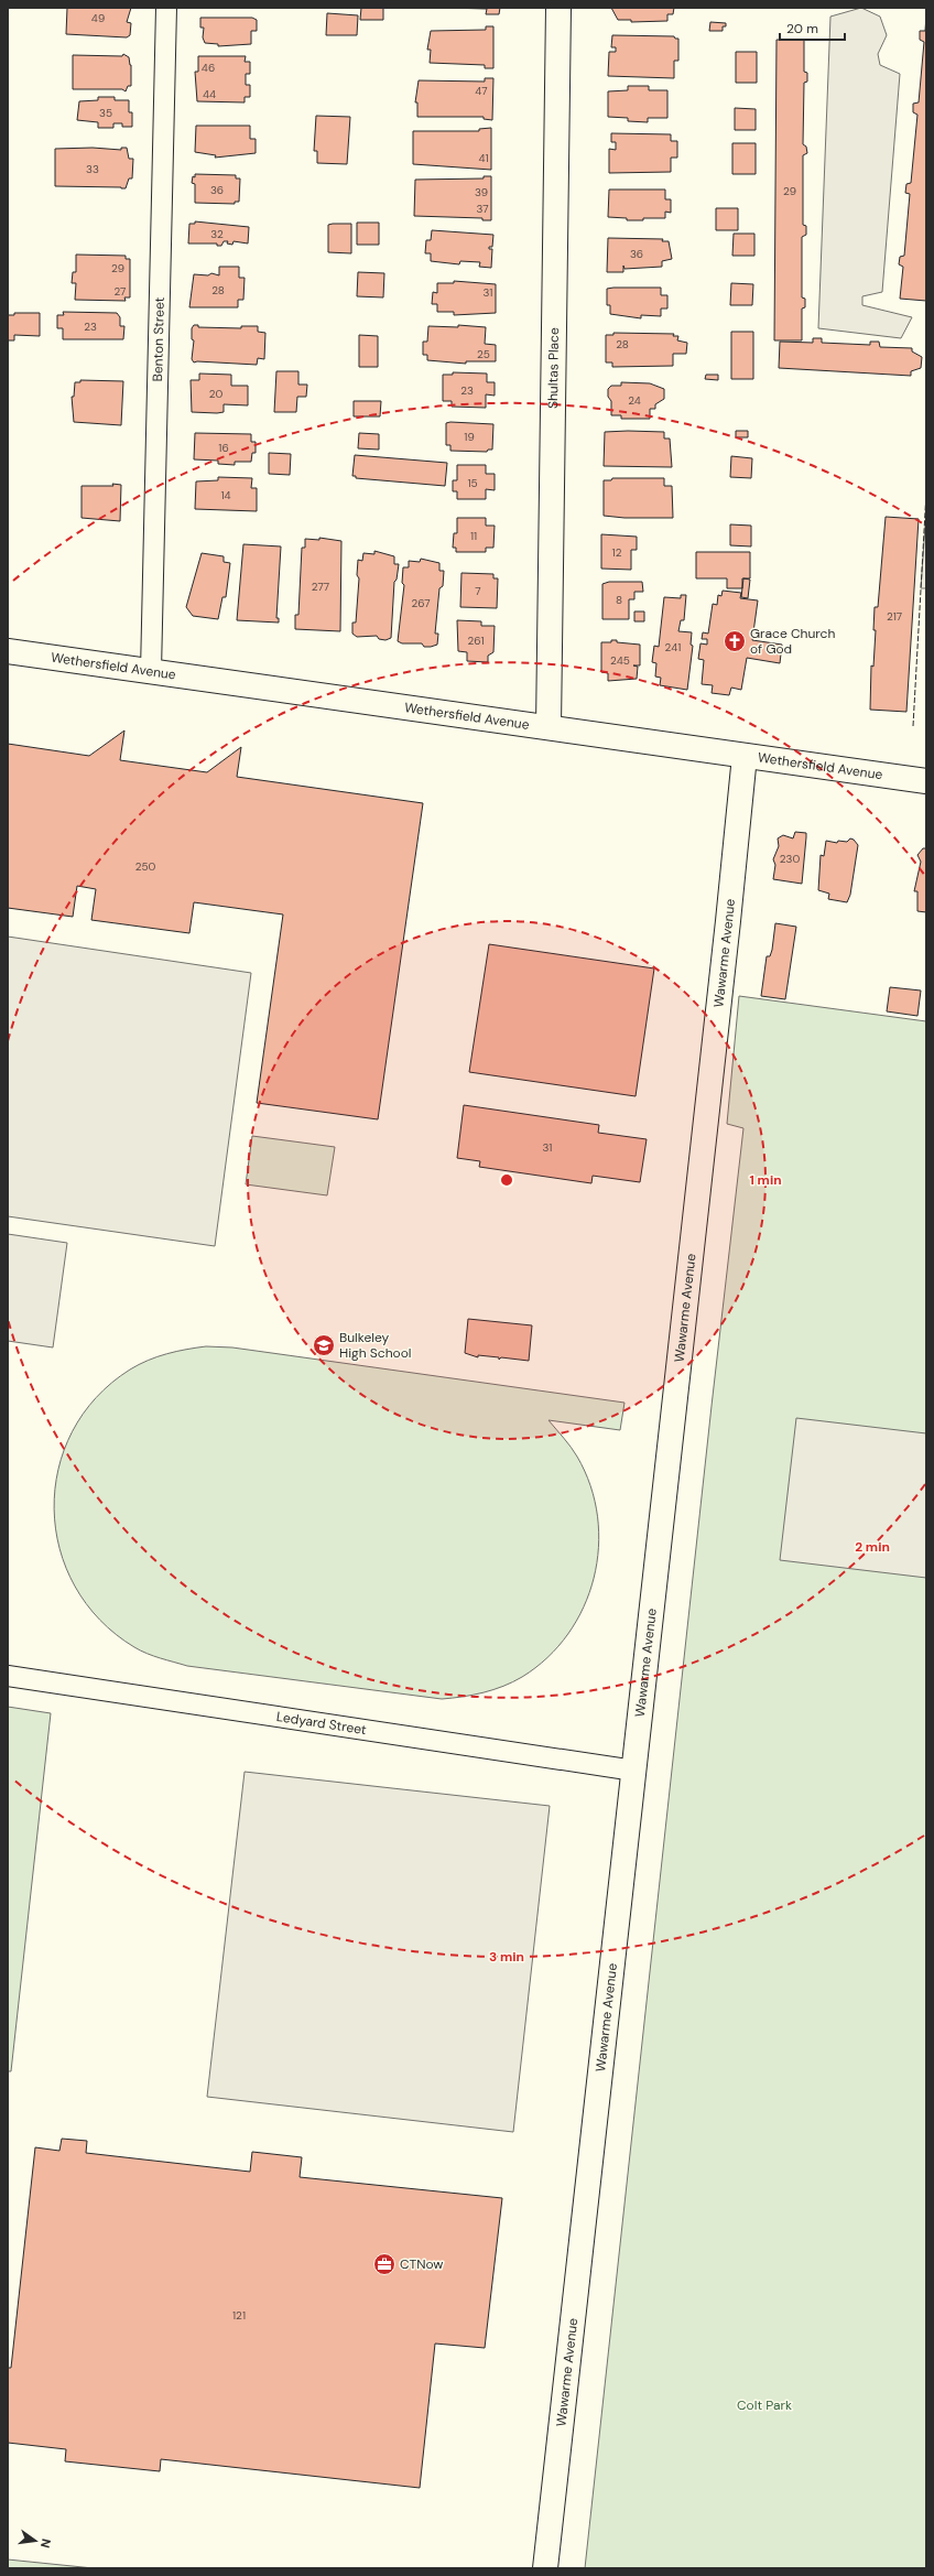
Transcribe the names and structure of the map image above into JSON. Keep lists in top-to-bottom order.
{
  "streets": {
    "street": [
      "Benton Street",
      "Shultas Place",
      "Wethersfield Avenue",
      "Wawarme Avenue",
      "Ledyard Street"
    ]
  },
  "crossings": [
    ["Benton Street", "Wethersfield Avenue"],
    ["Shultas Place", "Wethersfield Avenue"],
    ["Wethersfield Avenue", "Wawarme Avenue"],
    ["Wawarme Avenue", "Ledyard Street"]
  ],
  "parks": ["Colt Park"],
  "places": {
    "church": ["Grace Church of God"],
    "school or university": ["Bulkeley High School"],
    "office": ["CTNow"]
  },
  "house_numbers": [
    "49",
    "46",
    "47",
    "44",
    "35",
    "41",
    "33",
    "36",
    "29",
    "39",
    "37",
    "32",
    "36",
    "29",
    "28",
    "27",
    "31",
    "23",
    "28",
    "25",
    "23",
    "20",
    "24",
    "19",
    "16",
    "15",
    "14",
    "11",
    "12",
    "277",
    "7",
    "8",
    "267",
    "217",
    "261",
    "241",
    "245",
    "230",
    "250",
    "31",
    "121"
  ],
  "scale_bar": "20 m",
  "north": "right",
  "rings": ["1 min", "2 min", "3 min"]
}
